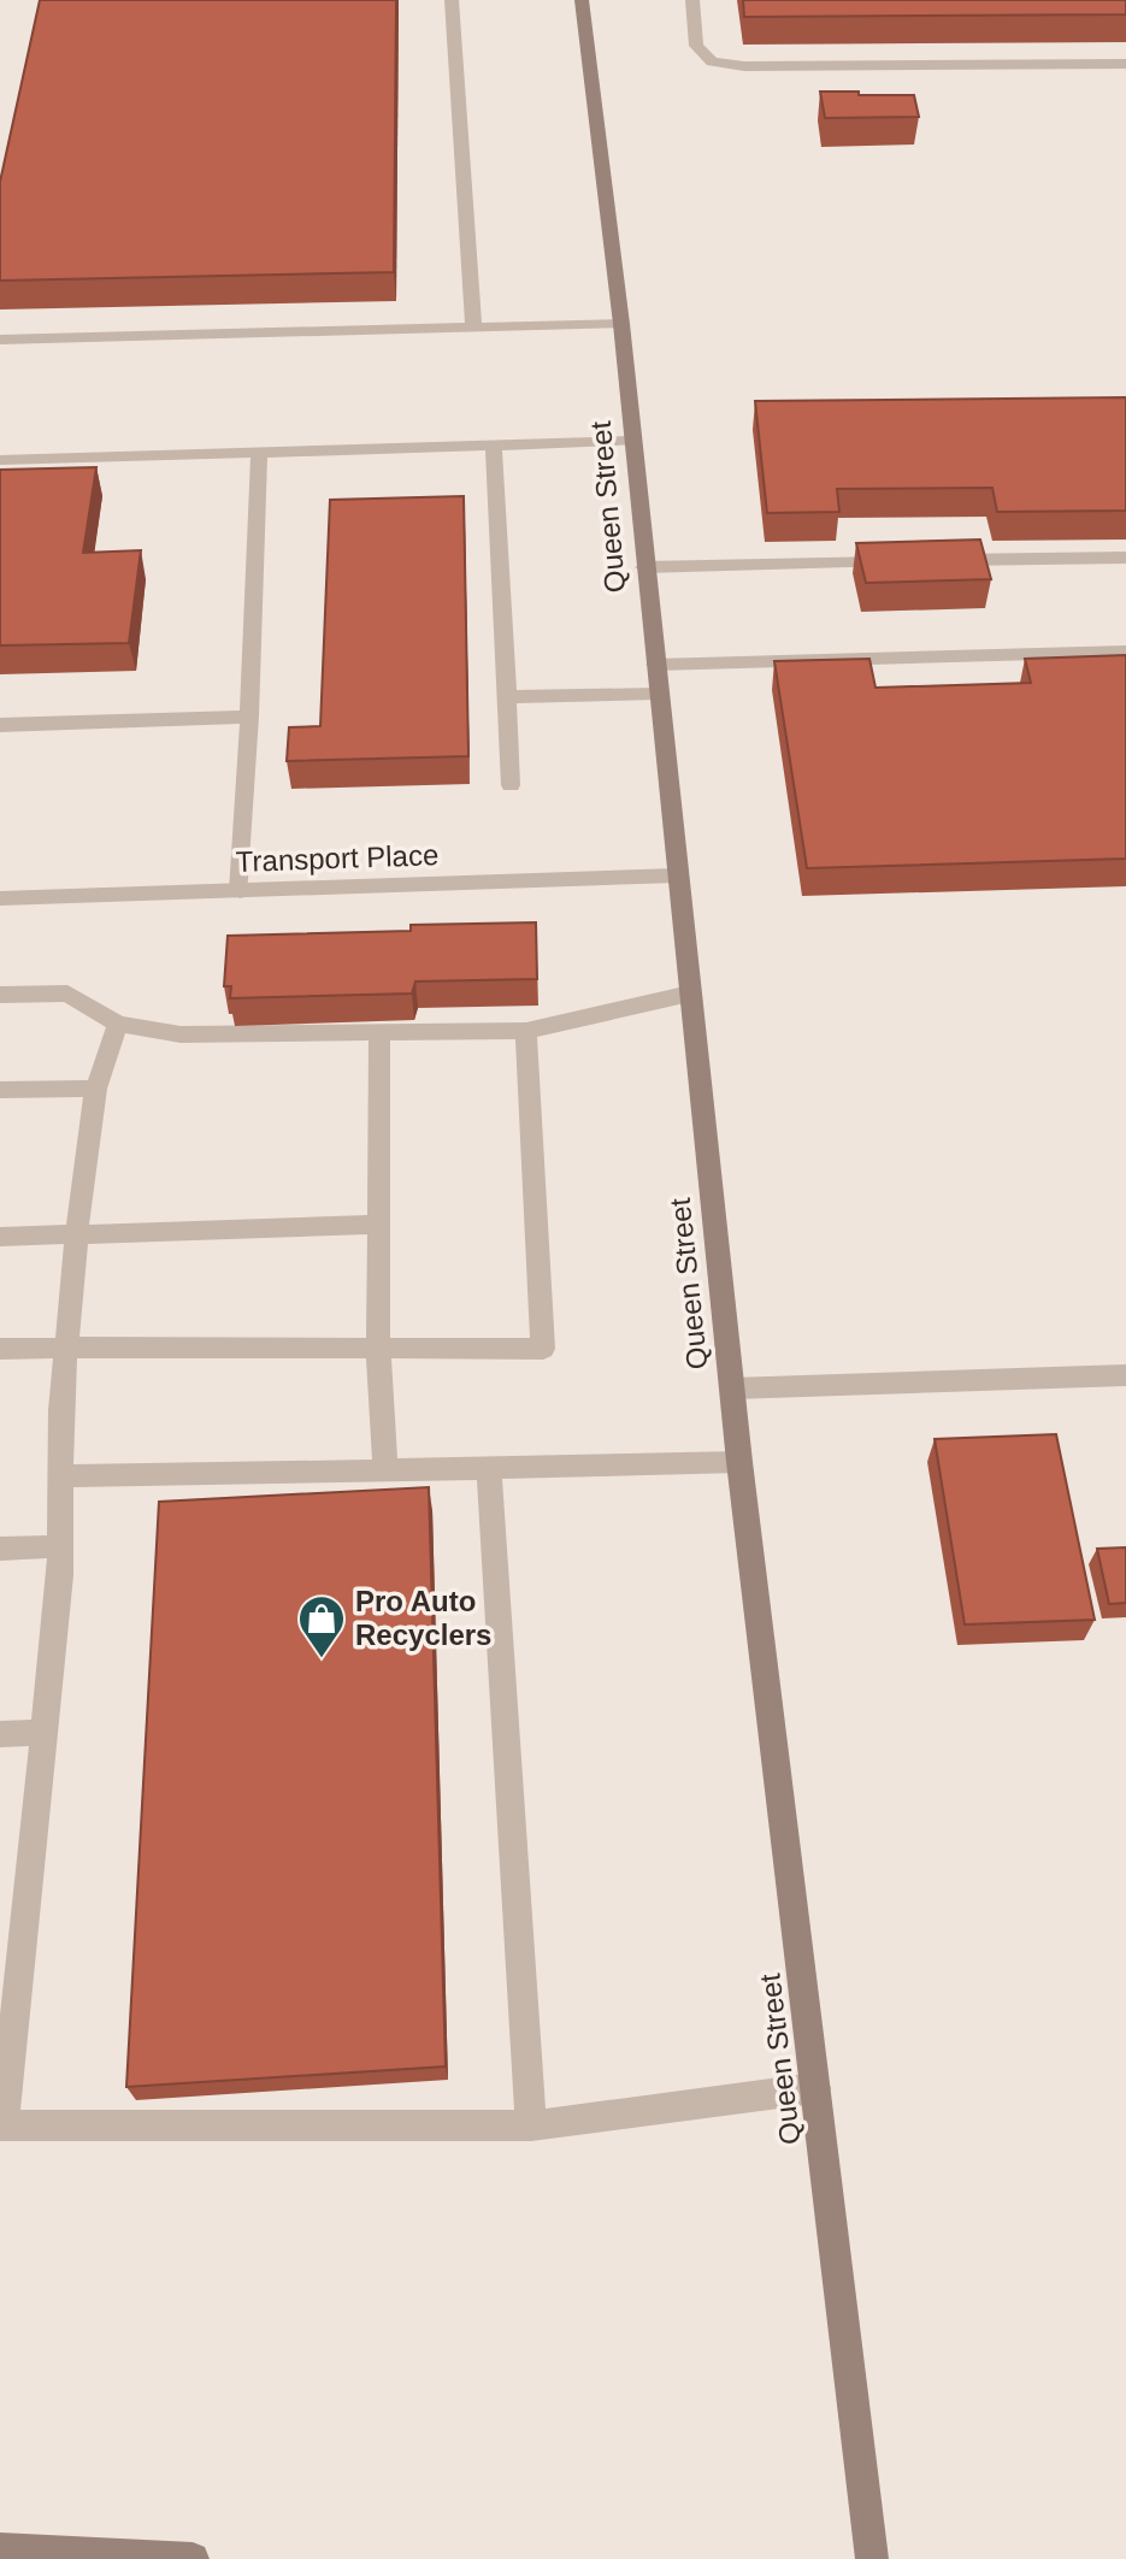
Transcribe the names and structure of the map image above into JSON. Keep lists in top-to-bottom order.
{
  "streets": {
    "street": ["Queen Street", "Transport Place"]
  },
  "crossings": [
    ["Queen Street", "Transport Place"]
  ],
  "places": {
    "shop": ["Pro Auto Recyclers"]
  }
}
